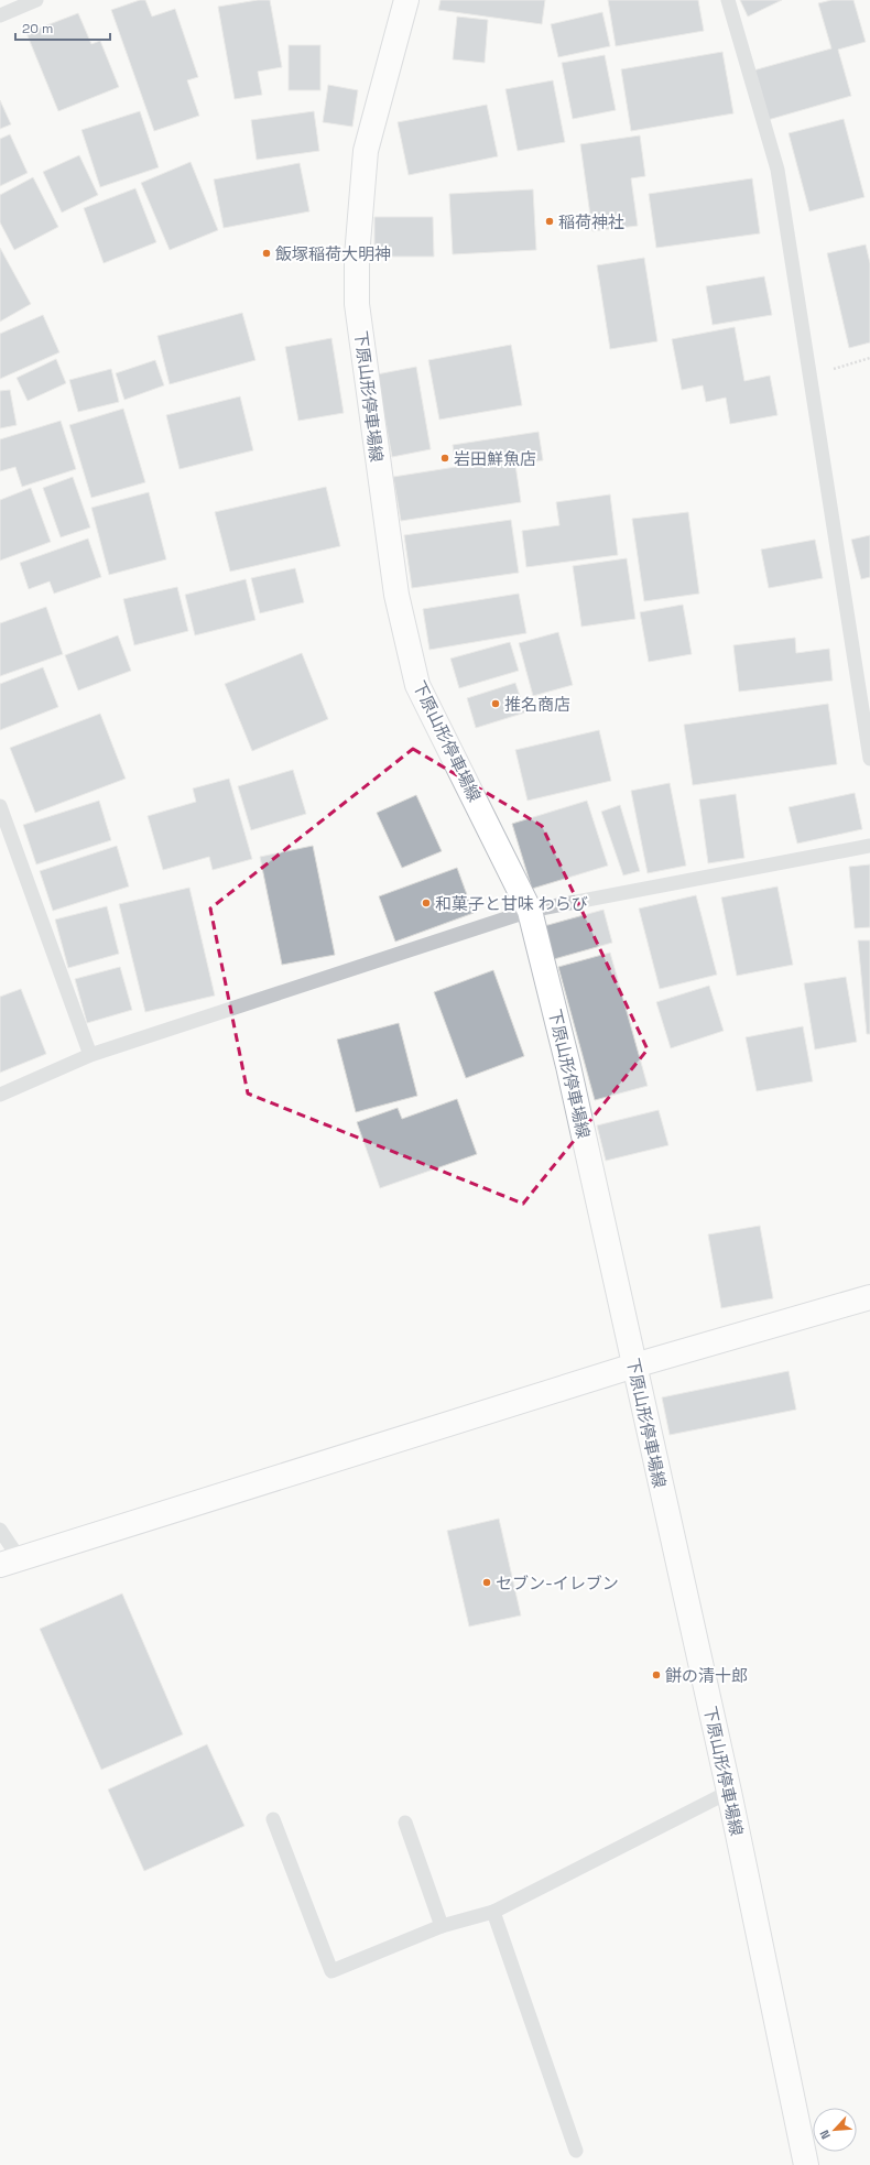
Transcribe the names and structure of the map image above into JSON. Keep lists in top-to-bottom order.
{
  "streets": {
    "main road": ["下原山形停車場線"]
  },
  "places": [
    "稲荷神社",
    "飯塚稲荷大明神",
    "岩田鮮魚店",
    "推名商店",
    "和菓子と甘味 わらび",
    "セブン-イレブン",
    "餅の清十郎"
  ],
  "scale_bar": "20 m",
  "north": "bottom left"
}
